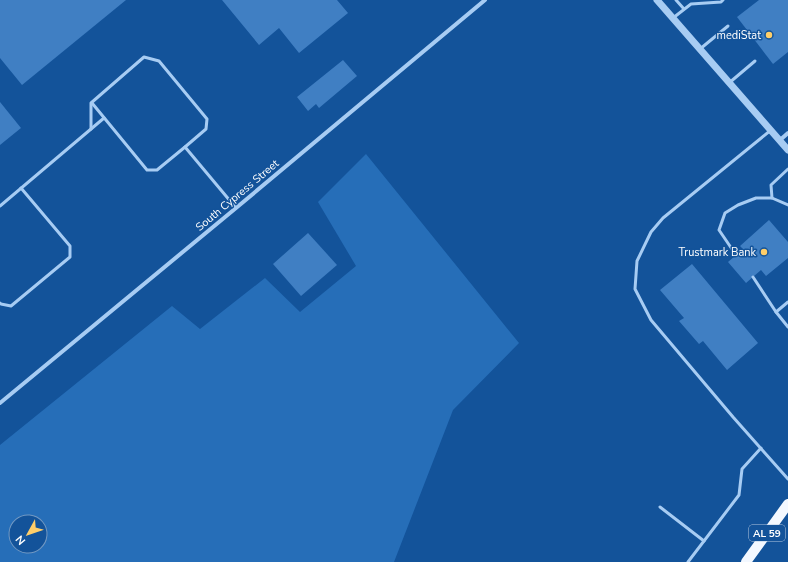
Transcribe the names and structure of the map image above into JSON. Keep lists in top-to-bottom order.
{
  "streets": {
    "main road": ["AL 59"],
    "street": ["South Cypress Street"]
  },
  "places": ["mediStat", "Trustmark Bank"],
  "north": "bottom left"
}
